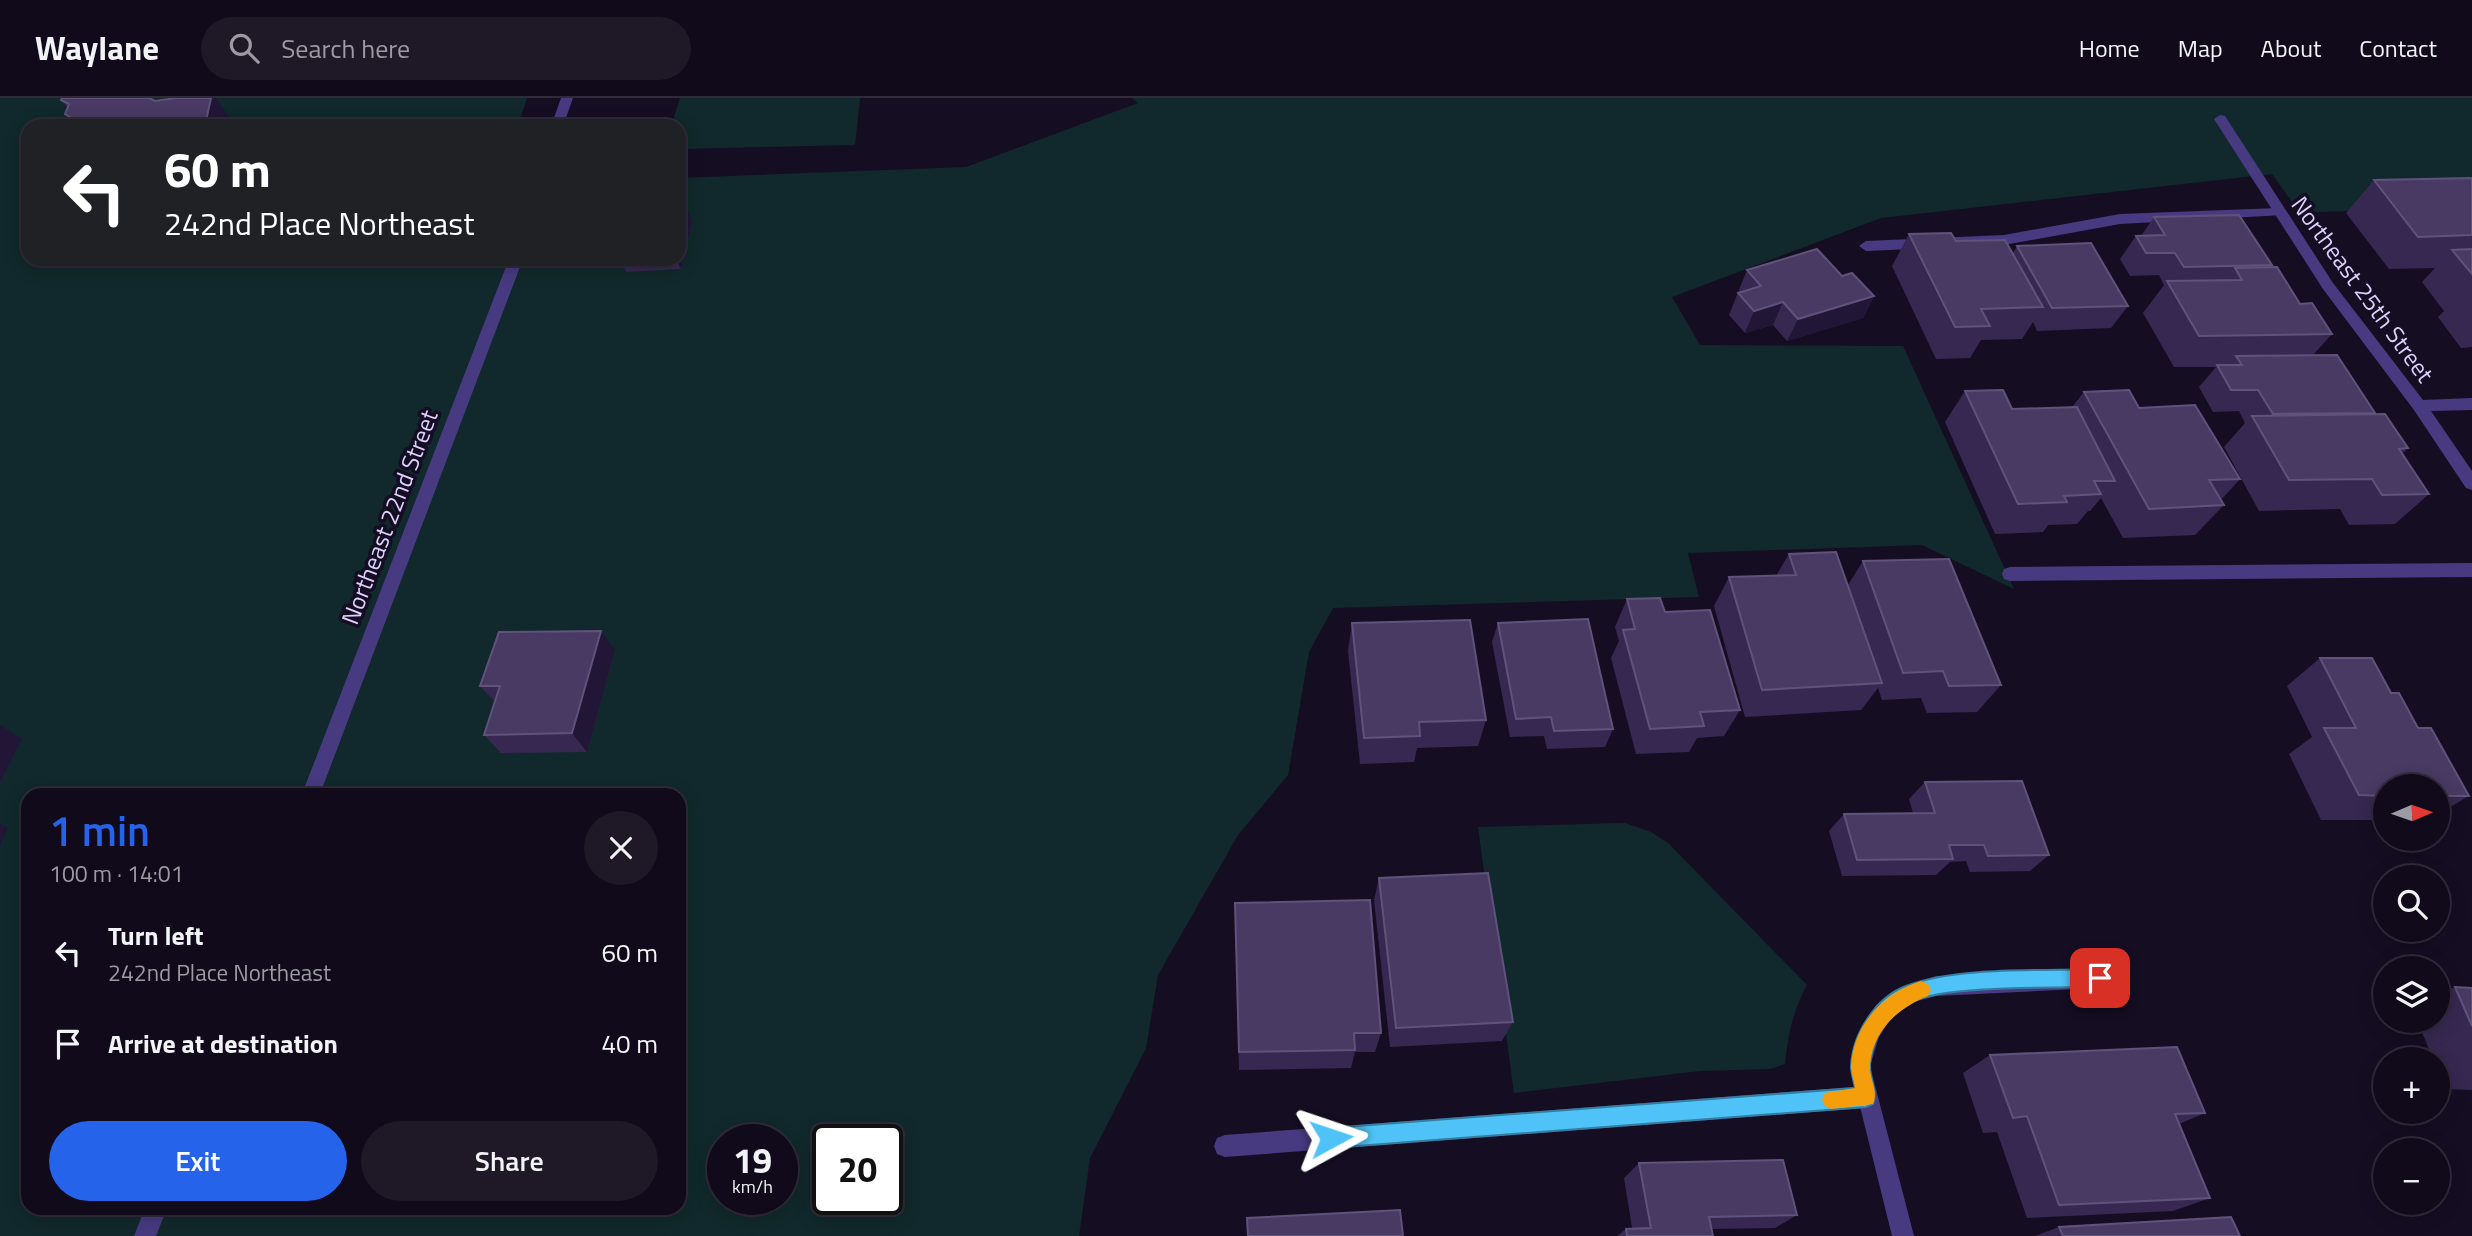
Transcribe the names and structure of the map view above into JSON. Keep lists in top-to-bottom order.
{
  "streets": {
    "street": ["Northeast 25th Street", "Northeast 22nd Street"]
  },
  "north": "right",
  "page": {
    "header": "Waylane",
    "search": "Search here",
    "nav": [
      "Home",
      "Map",
      "About",
      "Contact"
    ],
    "turn": ["60 m", "242nd Place Northeast"],
    "map_buttons": ["+", "−"],
    "heading": ["1 min", "100 m · 14:01"],
    "list": [
      {
        "name": "Turn left",
        "note": "242nd Place Northeast",
        "value": "60 m"
      },
      {
        "name": "Arrive at destination",
        "value": "40 m"
      }
    ],
    "buttons": ["Exit", "Share"],
    "speed": "19 km/h",
    "limit": "20"
  }
}
